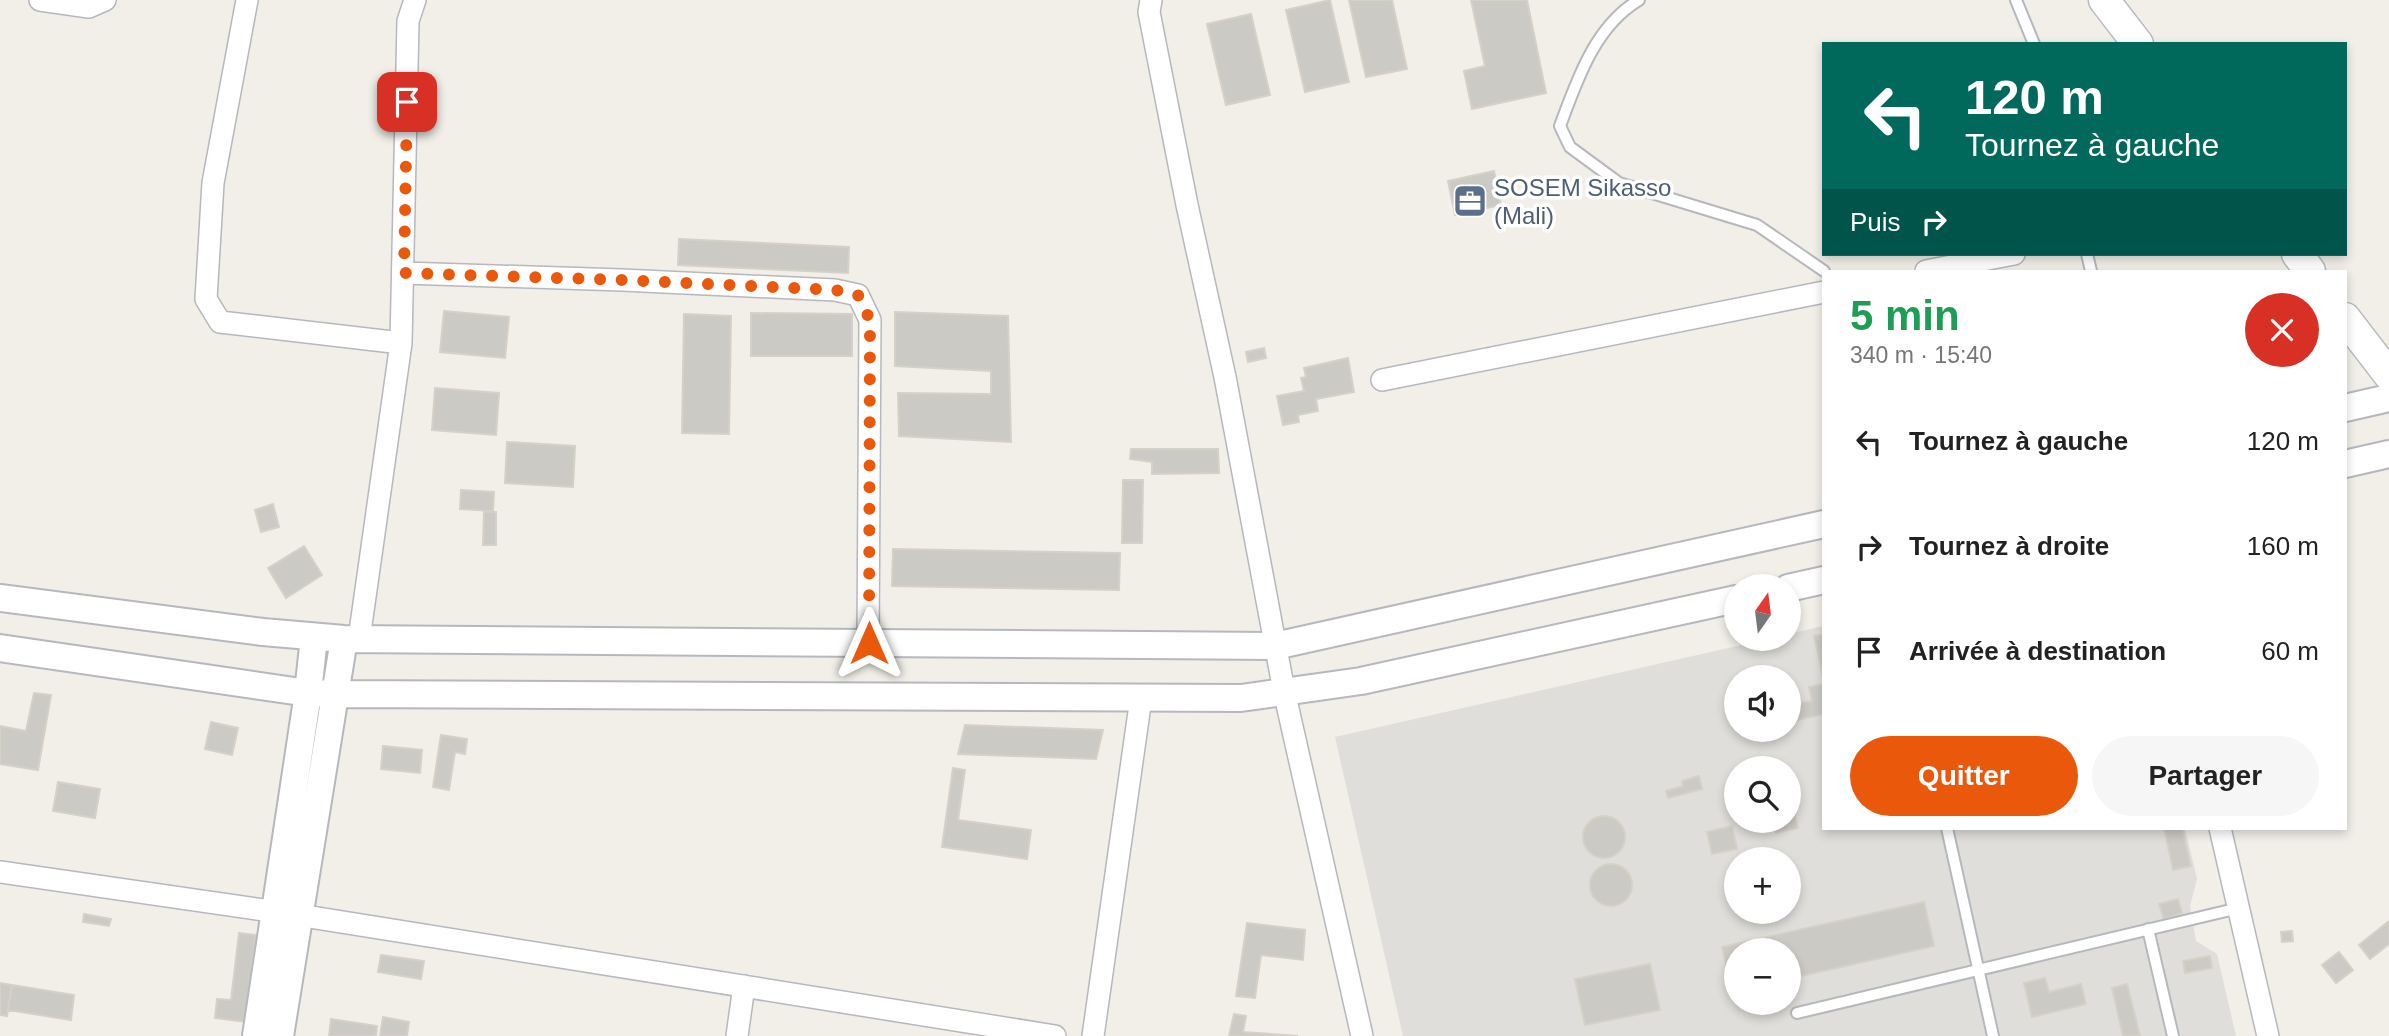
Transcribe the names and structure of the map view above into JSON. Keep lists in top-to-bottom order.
{
  "places": {
    "office": ["SOSEM Sikasso (Mali)"]
  },
  "north": "top",
  "page": {
    "turn": ["120 m", "Tournez à gauche"],
    "then": "Puis",
    "heading": ["5 min", "340 m · 15:40"],
    "list": [
      {
        "name": "Tournez à gauche",
        "value": "120 m"
      },
      {
        "name": "Tournez à droite",
        "value": "160 m"
      },
      {
        "name": "Arrivée à destination",
        "value": "60 m"
      }
    ],
    "map_buttons": ["+", "−"],
    "buttons": ["Quitter", "Partager"]
  }
}
